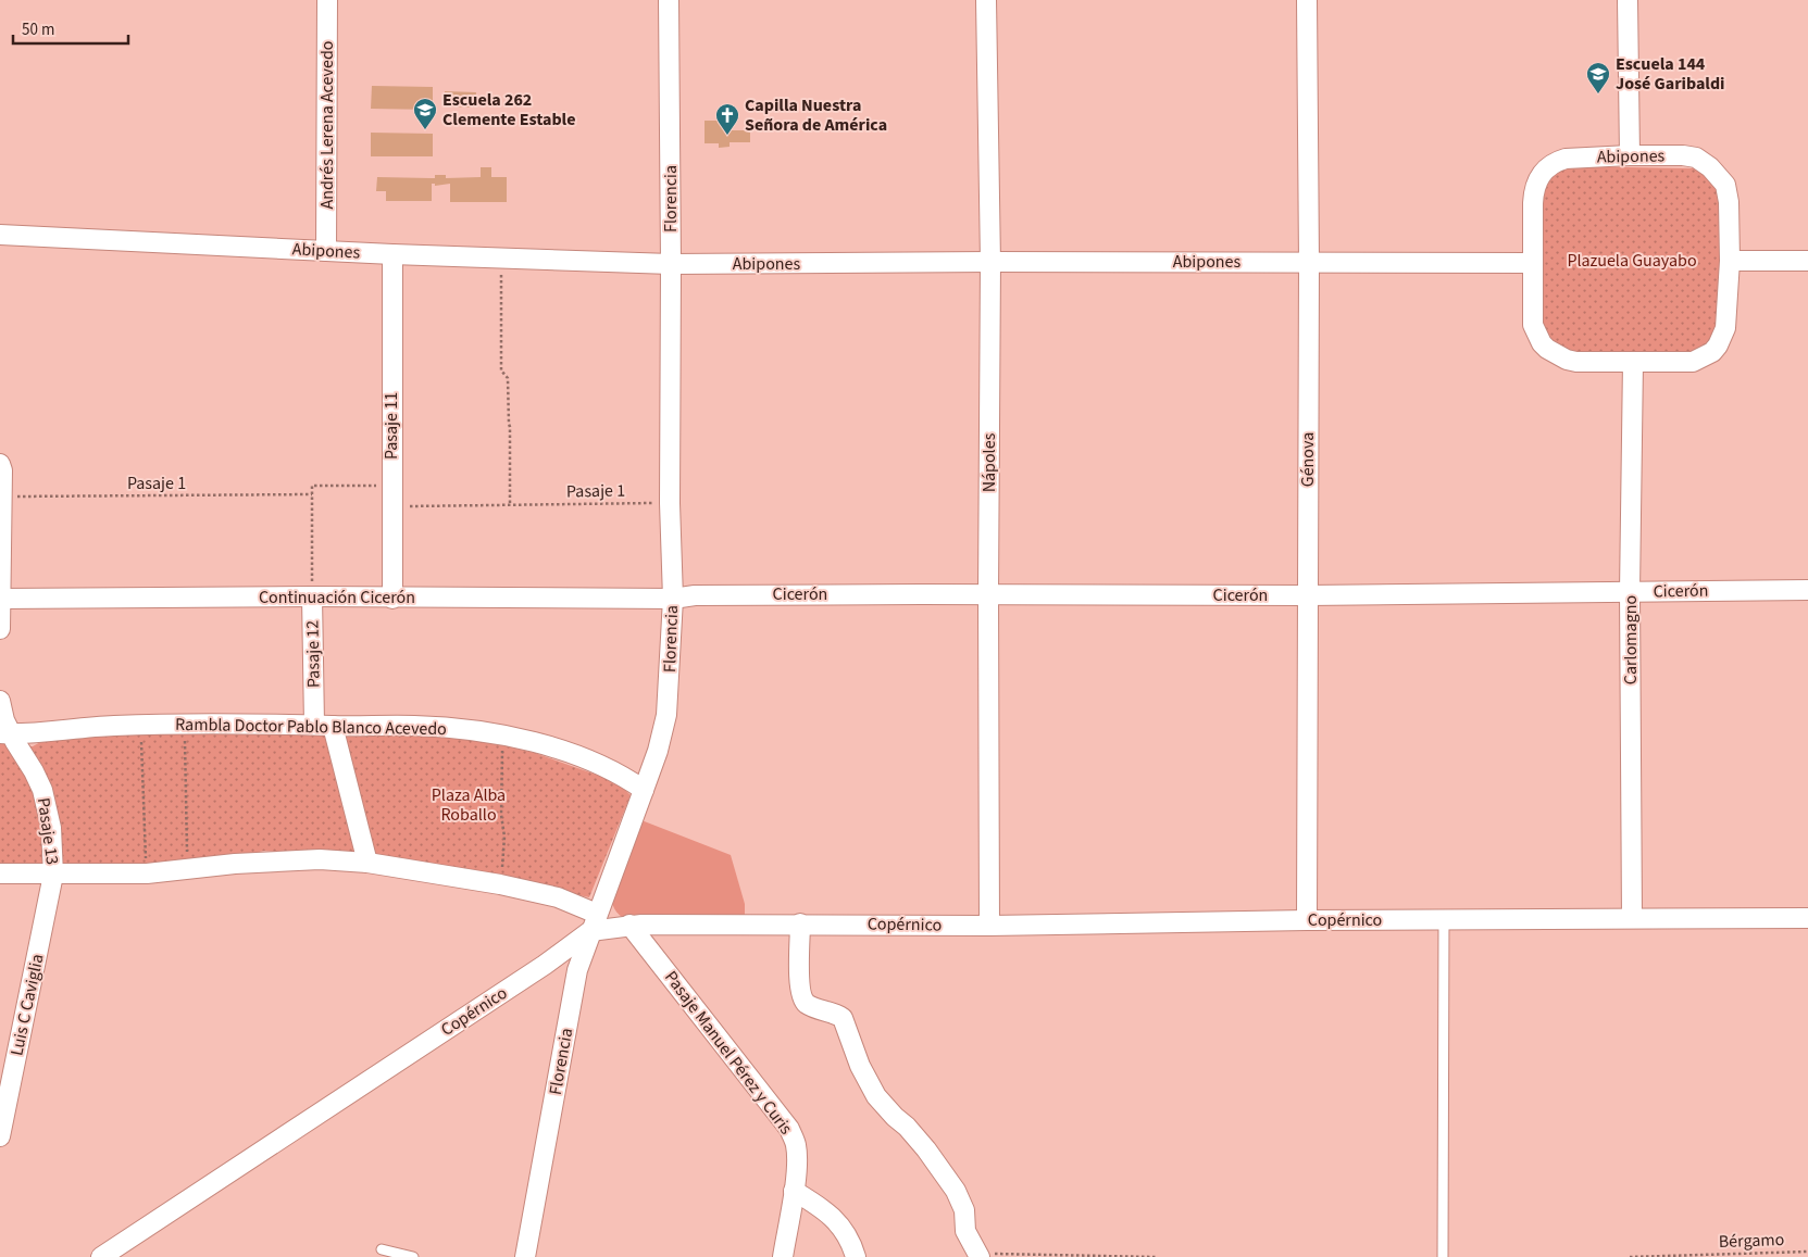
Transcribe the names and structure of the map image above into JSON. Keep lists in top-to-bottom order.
{
  "streets": {
    "street": [
      "Andrés Lerena Acevedo",
      "Abipones",
      "Florencia",
      "Pasaje 11",
      "Génova",
      "Nápoles",
      "Cicerón",
      "Continuación Cicerón",
      "Carlomagno",
      "Pasaje 12",
      "Rambla Doctor Pablo Blanco Acevedo",
      "Pasaje 13",
      "Copérnico",
      "Luis C Caviglia",
      "Pasaje Manuel Pérez y Curis"
    ],
    "path": ["Pasaje 1", "Bérgamo"]
  },
  "crossings": [
    ["Andrés Lerena Acevedo", "Abipones"],
    ["Abipones", "Florencia"],
    ["Abipones", "Pasaje 11"],
    ["Abipones", "Génova"],
    ["Abipones", "Nápoles"],
    ["Florencia", "Pasaje 1"],
    ["Florencia", "Cicerón"],
    ["Florencia", "Continuación Cicerón"],
    ["Florencia", "Rambla Doctor Pablo Blanco Acevedo"],
    ["Florencia", "Copérnico"],
    ["Pasaje 11", "Pasaje 1"],
    ["Pasaje 11", "Continuación Cicerón"],
    ["Pasaje 11", "Pasaje 12"],
    ["Génova", "Cicerón"],
    ["Génova", "Copérnico"],
    ["Nápoles", "Cicerón"],
    ["Nápoles", "Copérnico"],
    ["Pasaje 1", "Pasaje 12"],
    ["Cicerón", "Continuación Cicerón"],
    ["Cicerón", "Carlomagno"],
    ["Continuación Cicerón", "Pasaje 12"],
    ["Carlomagno", "Copérnico"],
    ["Pasaje 12", "Rambla Doctor Pablo Blanco Acevedo"],
    ["Rambla Doctor Pablo Blanco Acevedo", "Pasaje 13"],
    ["Pasaje 13", "Luis C Caviglia"],
    ["Copérnico", "Pasaje Manuel Pérez y Curis"]
  ],
  "parks": ["Plazuela Guayabo", "Plaza Alba Roballo"],
  "places": {
    "school or university": ["Escuela 144 José Garibaldi", "Escuela 262 Clemente Estable"],
    "church": ["Capilla Nuestra Señora de América"]
  },
  "scale_bar": "50 m"
}
